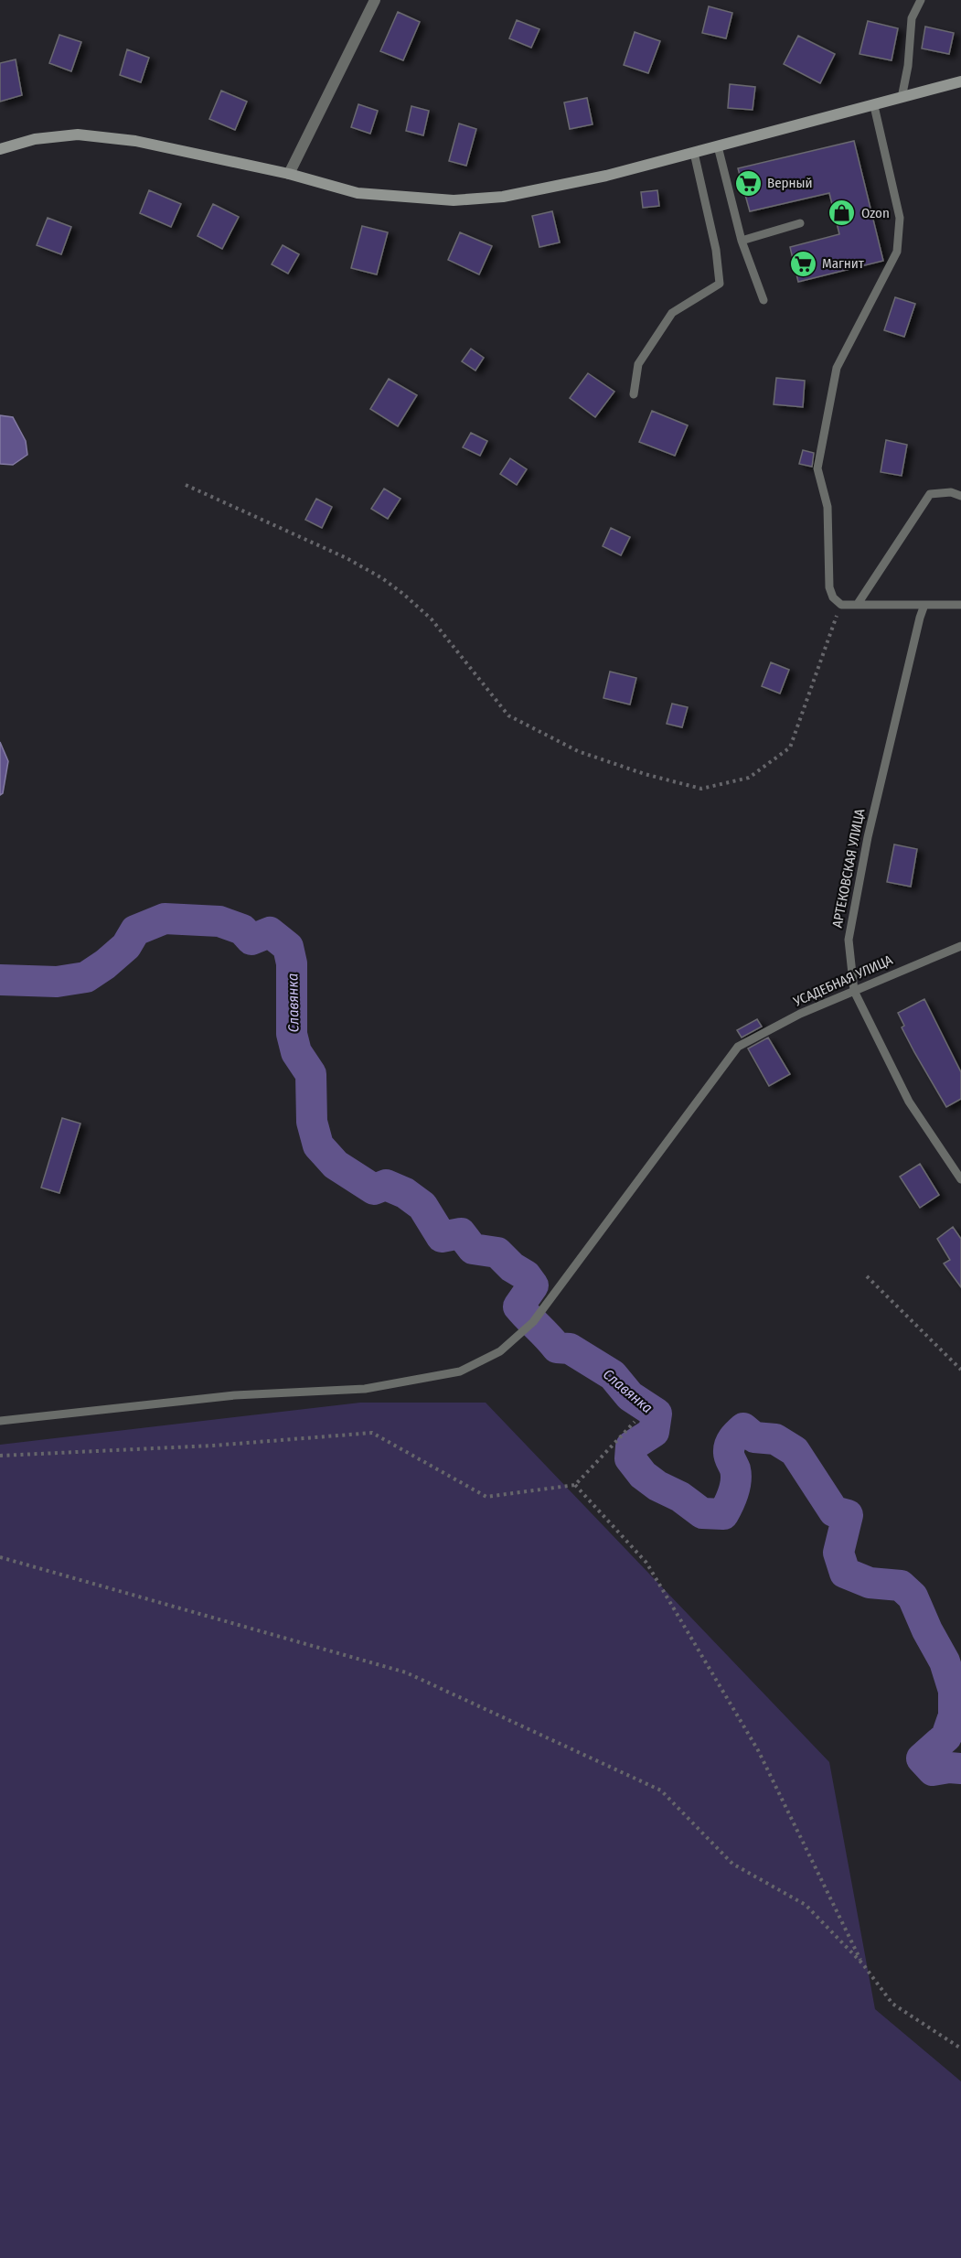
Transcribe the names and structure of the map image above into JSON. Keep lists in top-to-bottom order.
{
  "streets": {
    "lane": ["АРТЕКОВСКАЯ УЛИЦА", "УСАДЕБНАЯ УЛИЦА"]
  },
  "crossings": [
    ["АРТЕКОВСКАЯ УЛИЦА", "УСАДЕБНАЯ УЛИЦА"]
  ],
  "water": ["Славянка"],
  "places": {
    "supermarket": ["Верный", "Магнит"],
    "shop": ["Ozon"]
  }
}
